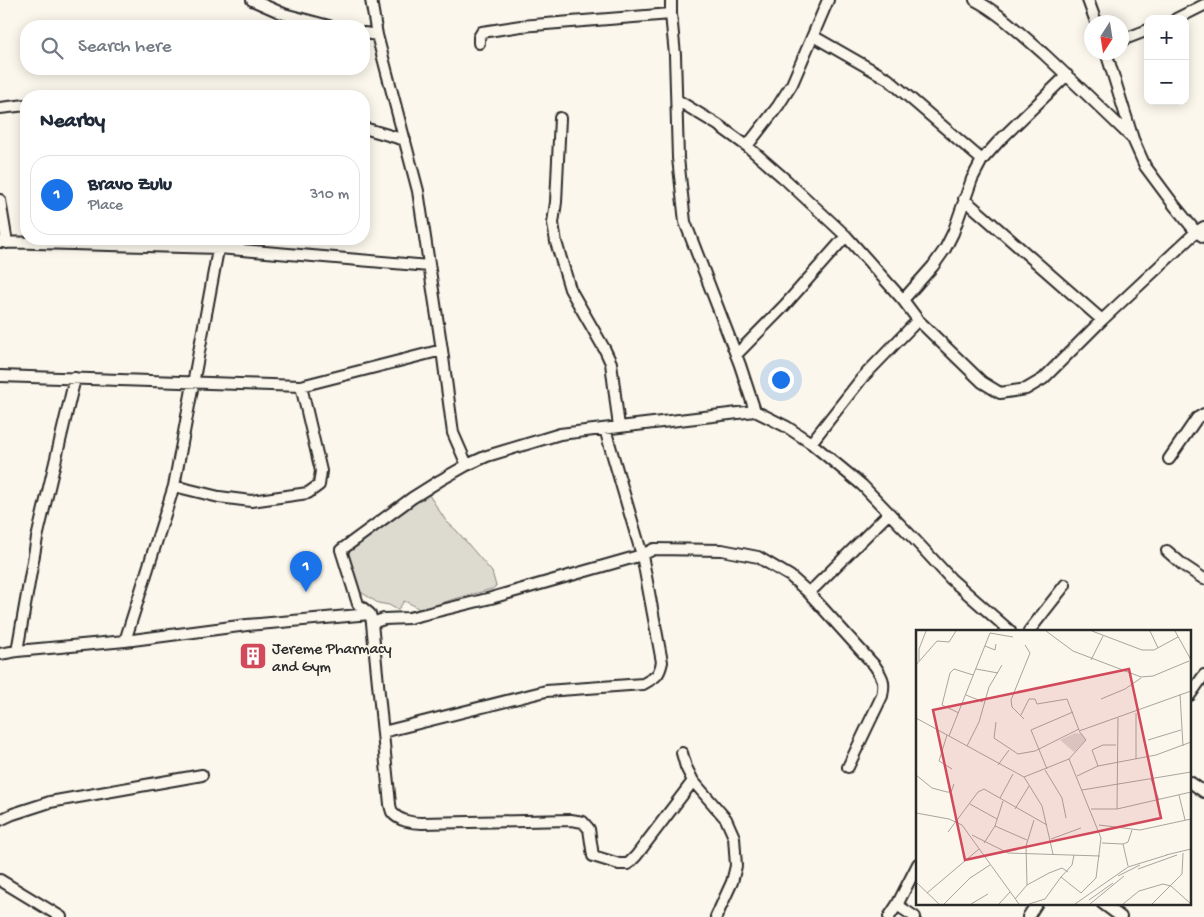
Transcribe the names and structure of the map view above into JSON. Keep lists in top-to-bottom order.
{
  "places": {
    "building": ["Jereme Pharmacy and Gym"]
  },
  "north": "bottom",
  "page": {
    "map_buttons": ["+", "−"],
    "search": "Search here",
    "heading": "Nearby",
    "list": [
      {
        "mark": "1",
        "name": "Bravo Zulu",
        "note": "Place",
        "value": "310 m"
      }
    ],
    "pins": "1"
  }
}
